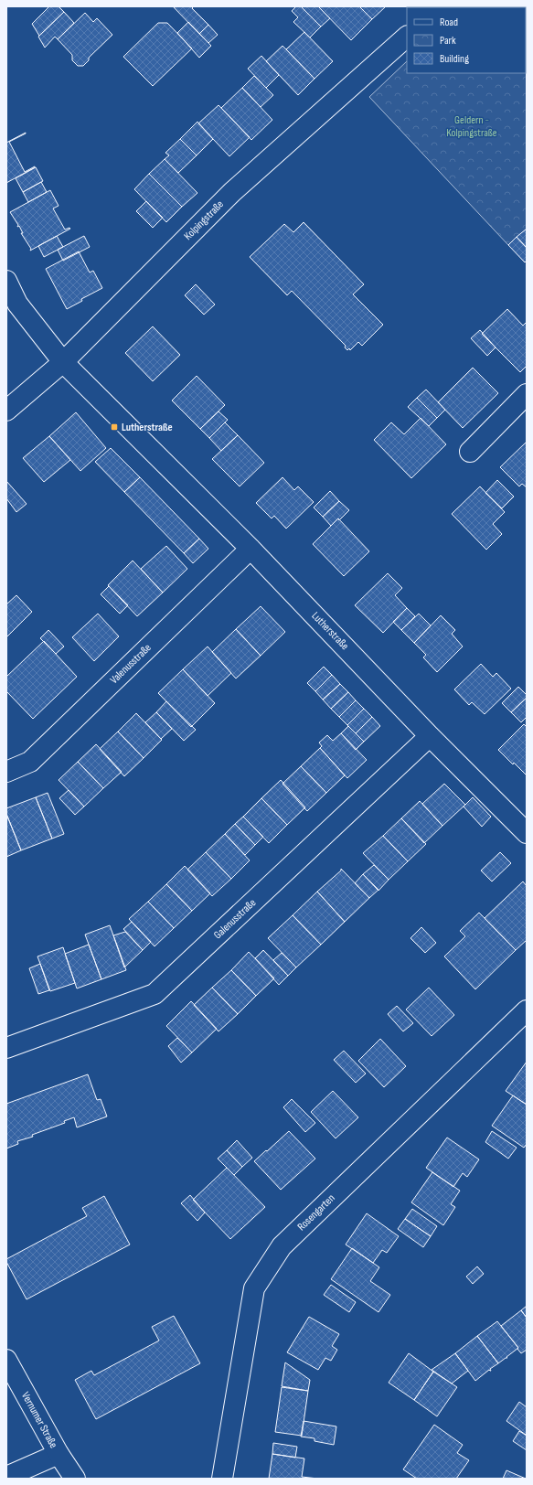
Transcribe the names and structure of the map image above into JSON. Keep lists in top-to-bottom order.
{
  "streets": {
    "street": [
      "Kolpingstraße",
      "Lutherstraße",
      "Valenusstraße",
      "Galenusstraße",
      "Rosengarten",
      "Vernumer Straße"
    ]
  },
  "crossings": [
    ["Kolpingstraße", "Lutherstraße"],
    ["Lutherstraße", "Valenusstraße"],
    ["Lutherstraße", "Galenusstraße"]
  ],
  "parks": ["Geldern - Kolpingstraße"],
  "places": {
    "transit": ["Lutherstraße"]
  },
  "legend": ["Road", "Park", "Building"]
}
